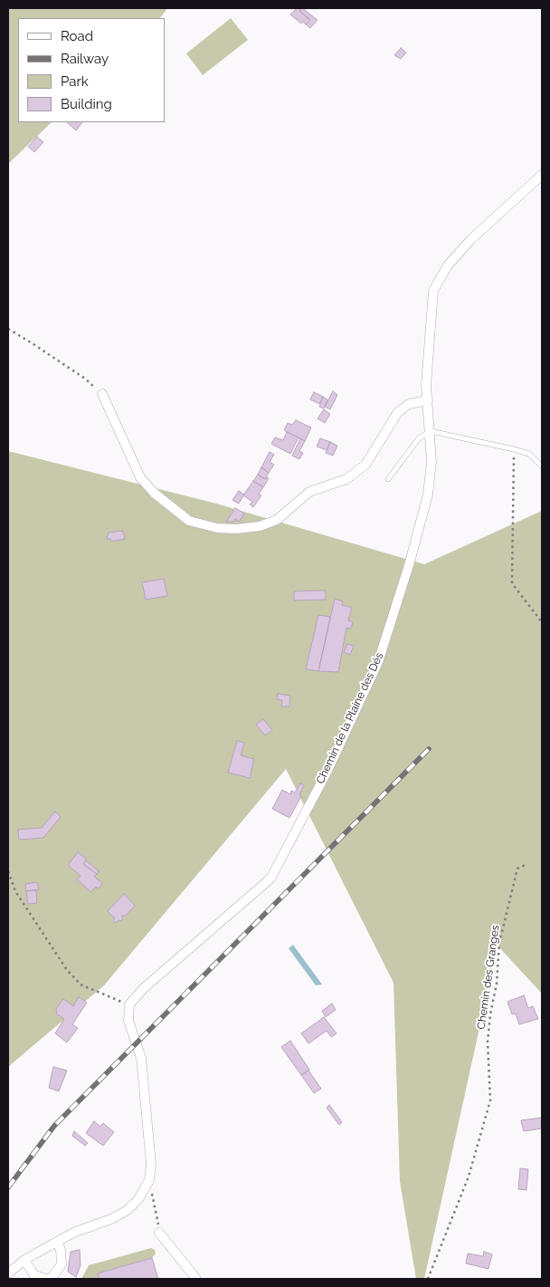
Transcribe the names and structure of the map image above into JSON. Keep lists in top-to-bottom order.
{
  "streets": {
    "street": ["Chemin de la Plaine des Dés"],
    "path": ["Chemin des Granges"]
  },
  "legend": [
    "Road",
    "Railway",
    "Park",
    "Building"
  ]
}
